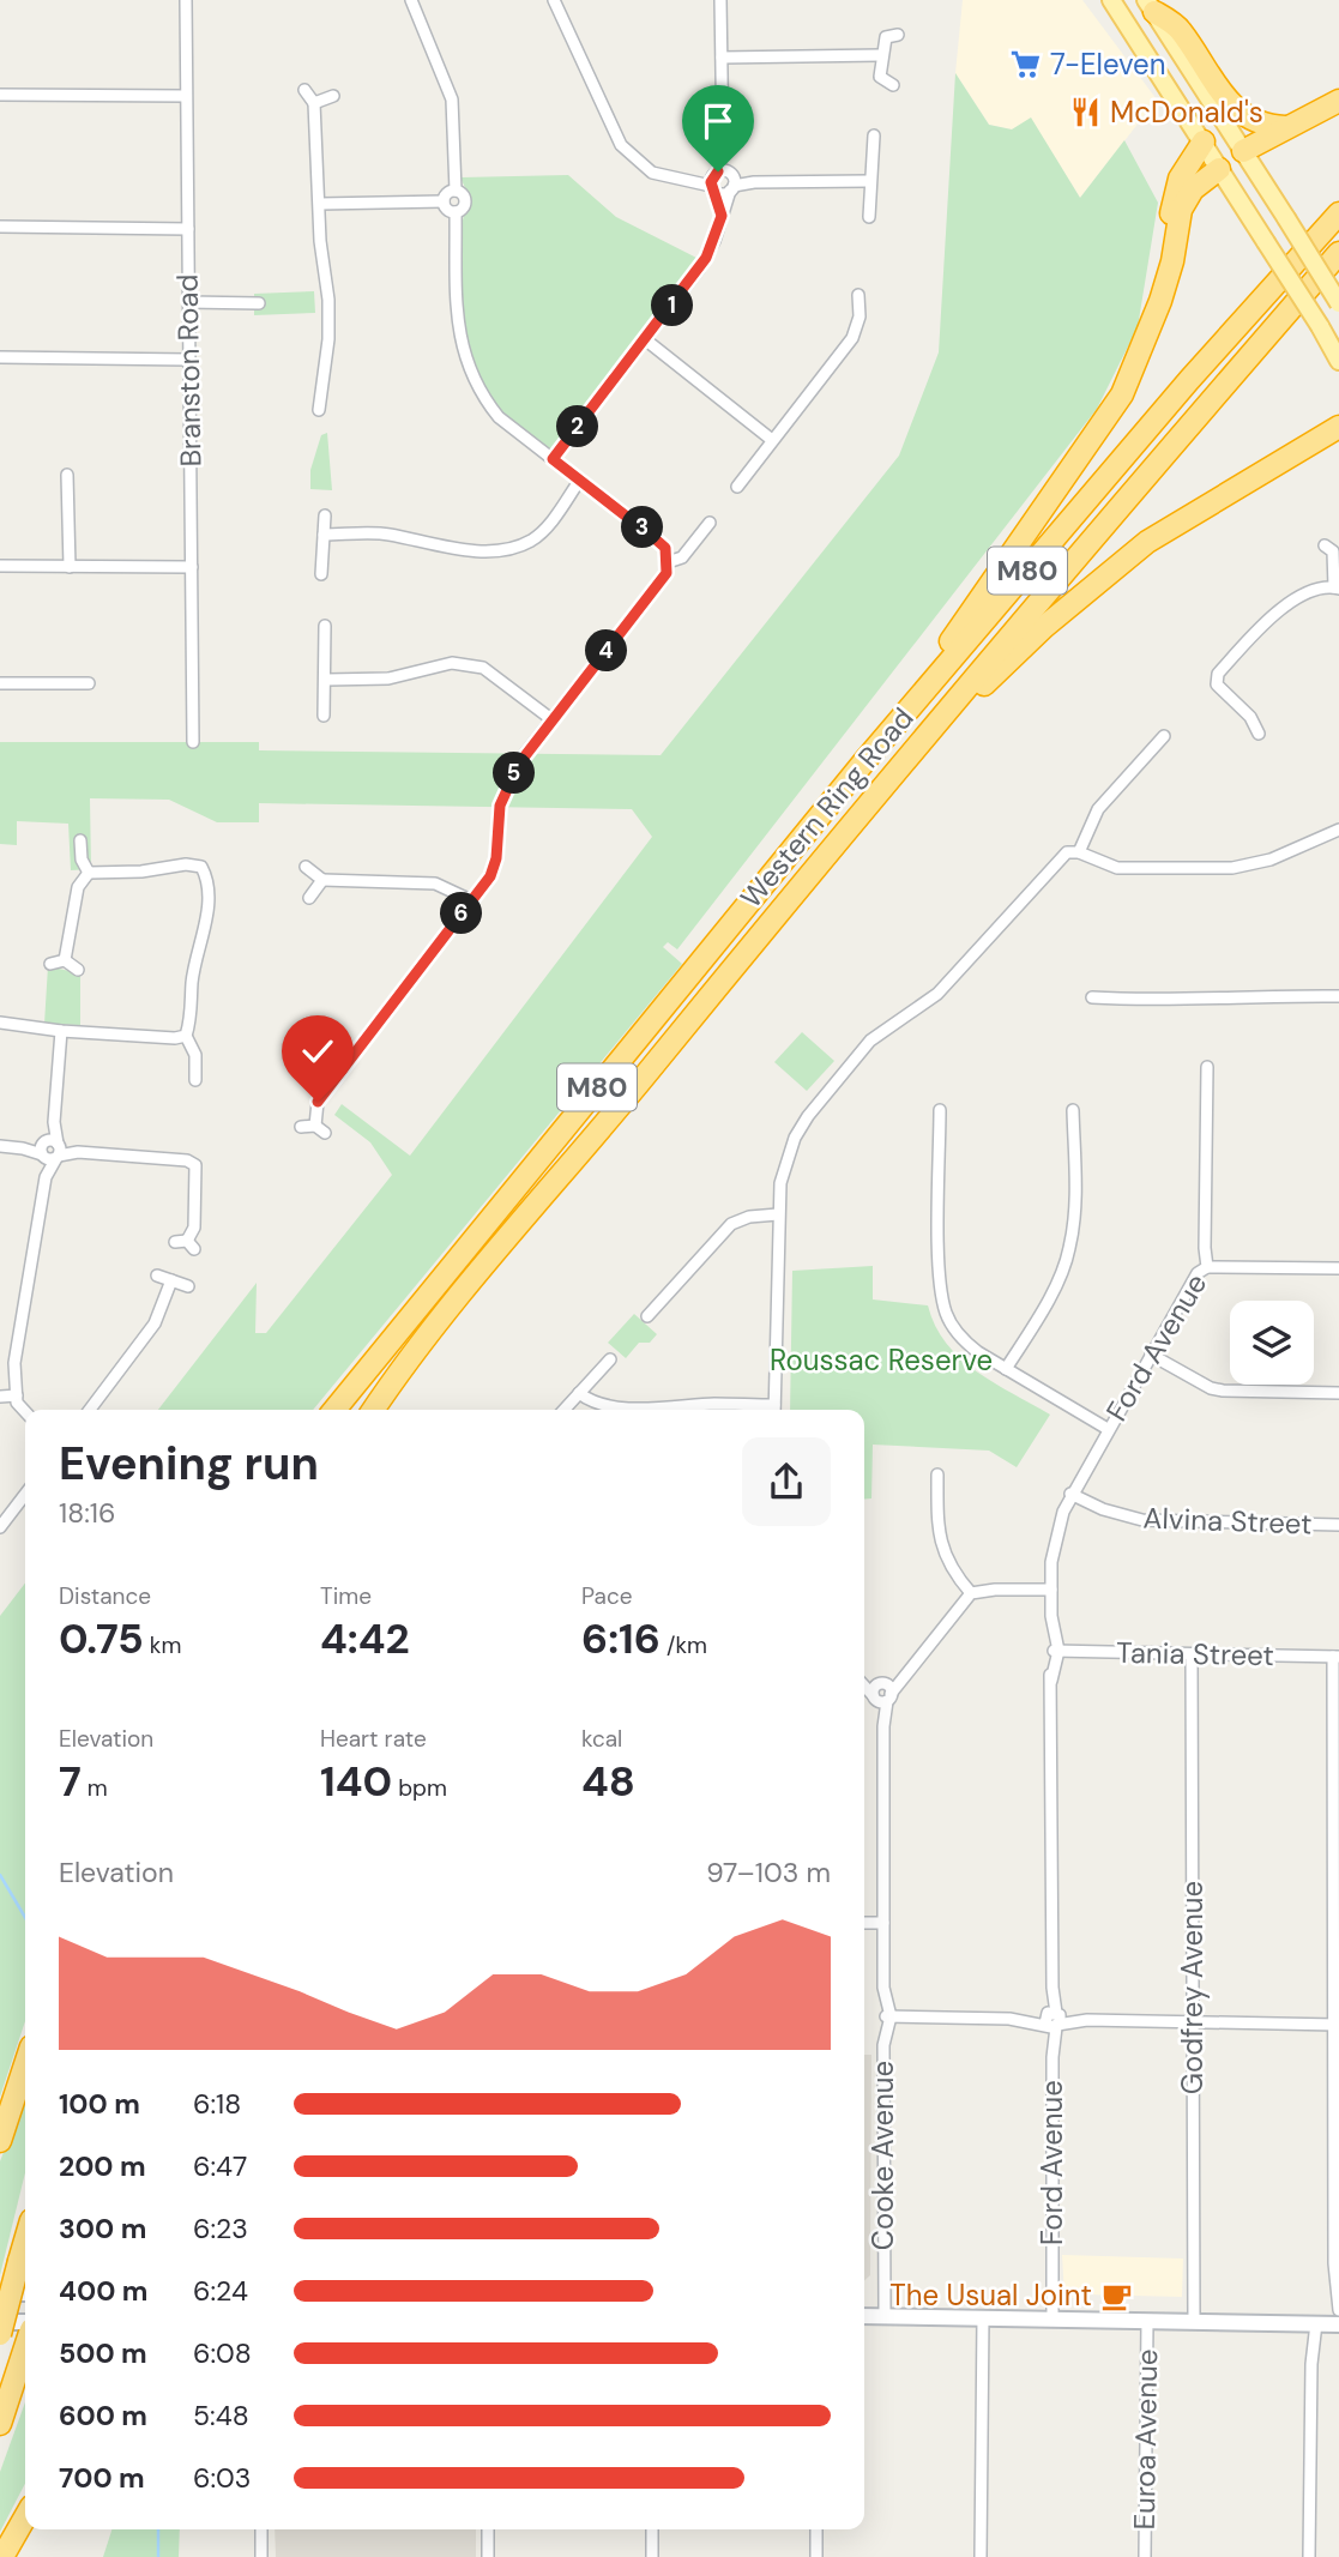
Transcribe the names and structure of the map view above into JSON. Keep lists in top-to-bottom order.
{
  "streets": {
    "highway": ["M80", "Western Ring Road"],
    "street": [
      "Branston Road",
      "Ford Avenue",
      "Alvina Street",
      "Tania Street",
      "Godfrey Avenue",
      "Cooke Avenue",
      "Euroa Avenue"
    ]
  },
  "crossings": [
    ["Ford Avenue", "Alvina Street"],
    ["Ford Avenue", "Tania Street"],
    ["Tania Street", "Godfrey Avenue"]
  ],
  "parks": ["Roussac Reserve"],
  "places": {
    "supermarket": ["7-Eleven"],
    "restaurant": ["McDonald's"],
    "cafe": ["The Usual Joint"]
  },
  "page": {
    "pins": [
      "1",
      "2",
      "3",
      "4",
      "5",
      "6"
    ],
    "heading": ["Evening run", "18:16"],
    "stats": [
      ["Distance", "0.75 km"],
      ["Time", "4:42"],
      ["Pace", "6:16 /km"],
      ["Elevation", "7 m"],
      ["Heart rate", "140 bpm"],
      ["kcal", "48"]
    ],
    "chart": ["Elevation", "97–103 m"],
    "list": [
      {
        "name": "100 m",
        "note": "6:18"
      },
      {
        "name": "200 m",
        "note": "6:47"
      },
      {
        "name": "300 m",
        "note": "6:23"
      },
      {
        "name": "400 m",
        "note": "6:24"
      },
      {
        "name": "500 m",
        "note": "6:08"
      },
      {
        "name": "600 m",
        "note": "5:48"
      },
      {
        "name": "700 m",
        "note": "6:03"
      }
    ]
  }
}
